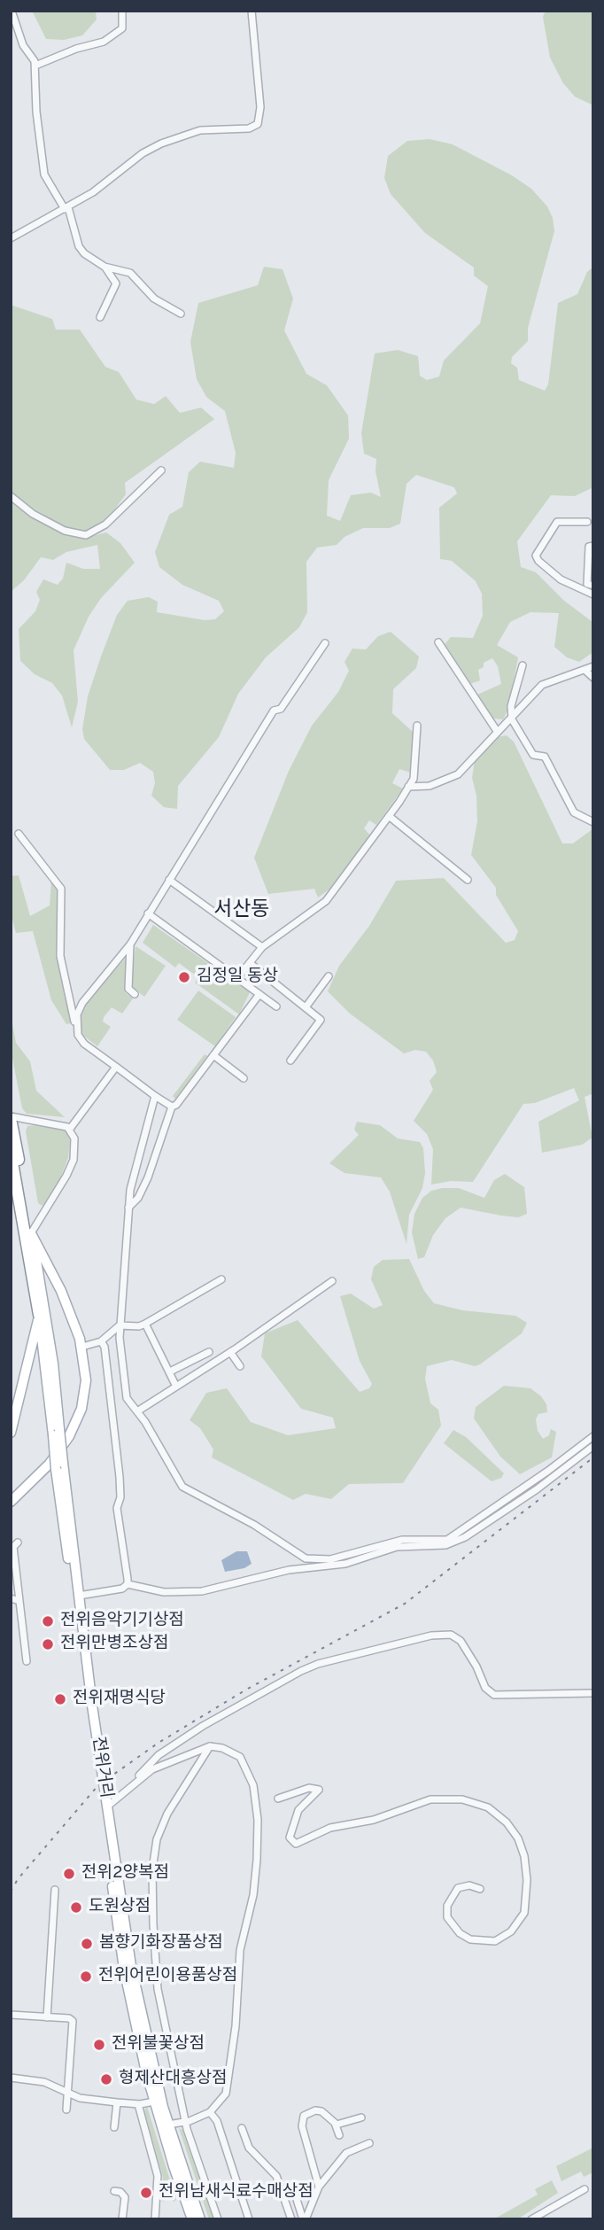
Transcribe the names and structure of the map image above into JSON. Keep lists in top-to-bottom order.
{
  "streets": {
    "main road": ["전위거리"]
  },
  "districts": ["서산동"],
  "places": [
    "김정일 동상",
    "전위음악기기상점",
    "전위만병조상점",
    "전위재명식당",
    "전위2양복점",
    "도원상점",
    "봄향기화장품상점",
    "전위어린이용품상점",
    "전위불꽃상점",
    "형제산대흥상점",
    "전위남새식료수매상점"
  ]
}
